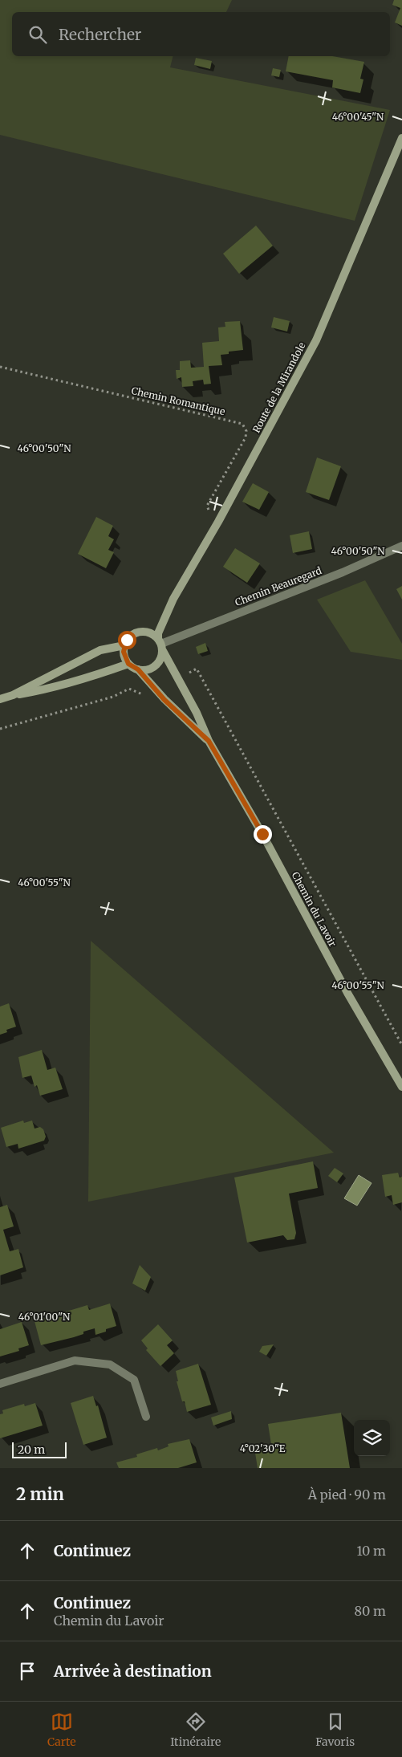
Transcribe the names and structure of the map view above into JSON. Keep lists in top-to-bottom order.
{
  "streets": {
    "street": ["Route de la Mirandole", "Chemin Beauregard", "Chemin du Lavoir"],
    "path": ["Chemin Romantique"]
  },
  "crossings": [
    ["Route de la Mirandole", "Chemin Romantique"],
    ["Route de la Mirandole", "Chemin Beauregard"],
    ["Route de la Mirandole", "Chemin du Lavoir"],
    ["Chemin Beauregard", "Chemin du Lavoir"]
  ],
  "scale_bar": "20 m",
  "page": {
    "search": "Rechercher",
    "scale": "20 m",
    "heading": ["2 min", "À pied · 90 m"],
    "list": [
      ["Continuez", "10 m"],
      ["Continuez", "Chemin du Lavoir", "80 m"],
      "Arrivée à destination"
    ],
    "nav": ["Carte", "Itinéraire", "Favoris"]
  },
  "coordinates": [
    "46°00'45\"N",
    "46°00'50\"N",
    "46°00'55\"N",
    "46°01'00\"N",
    "4°02'30\"E"
  ]
}
